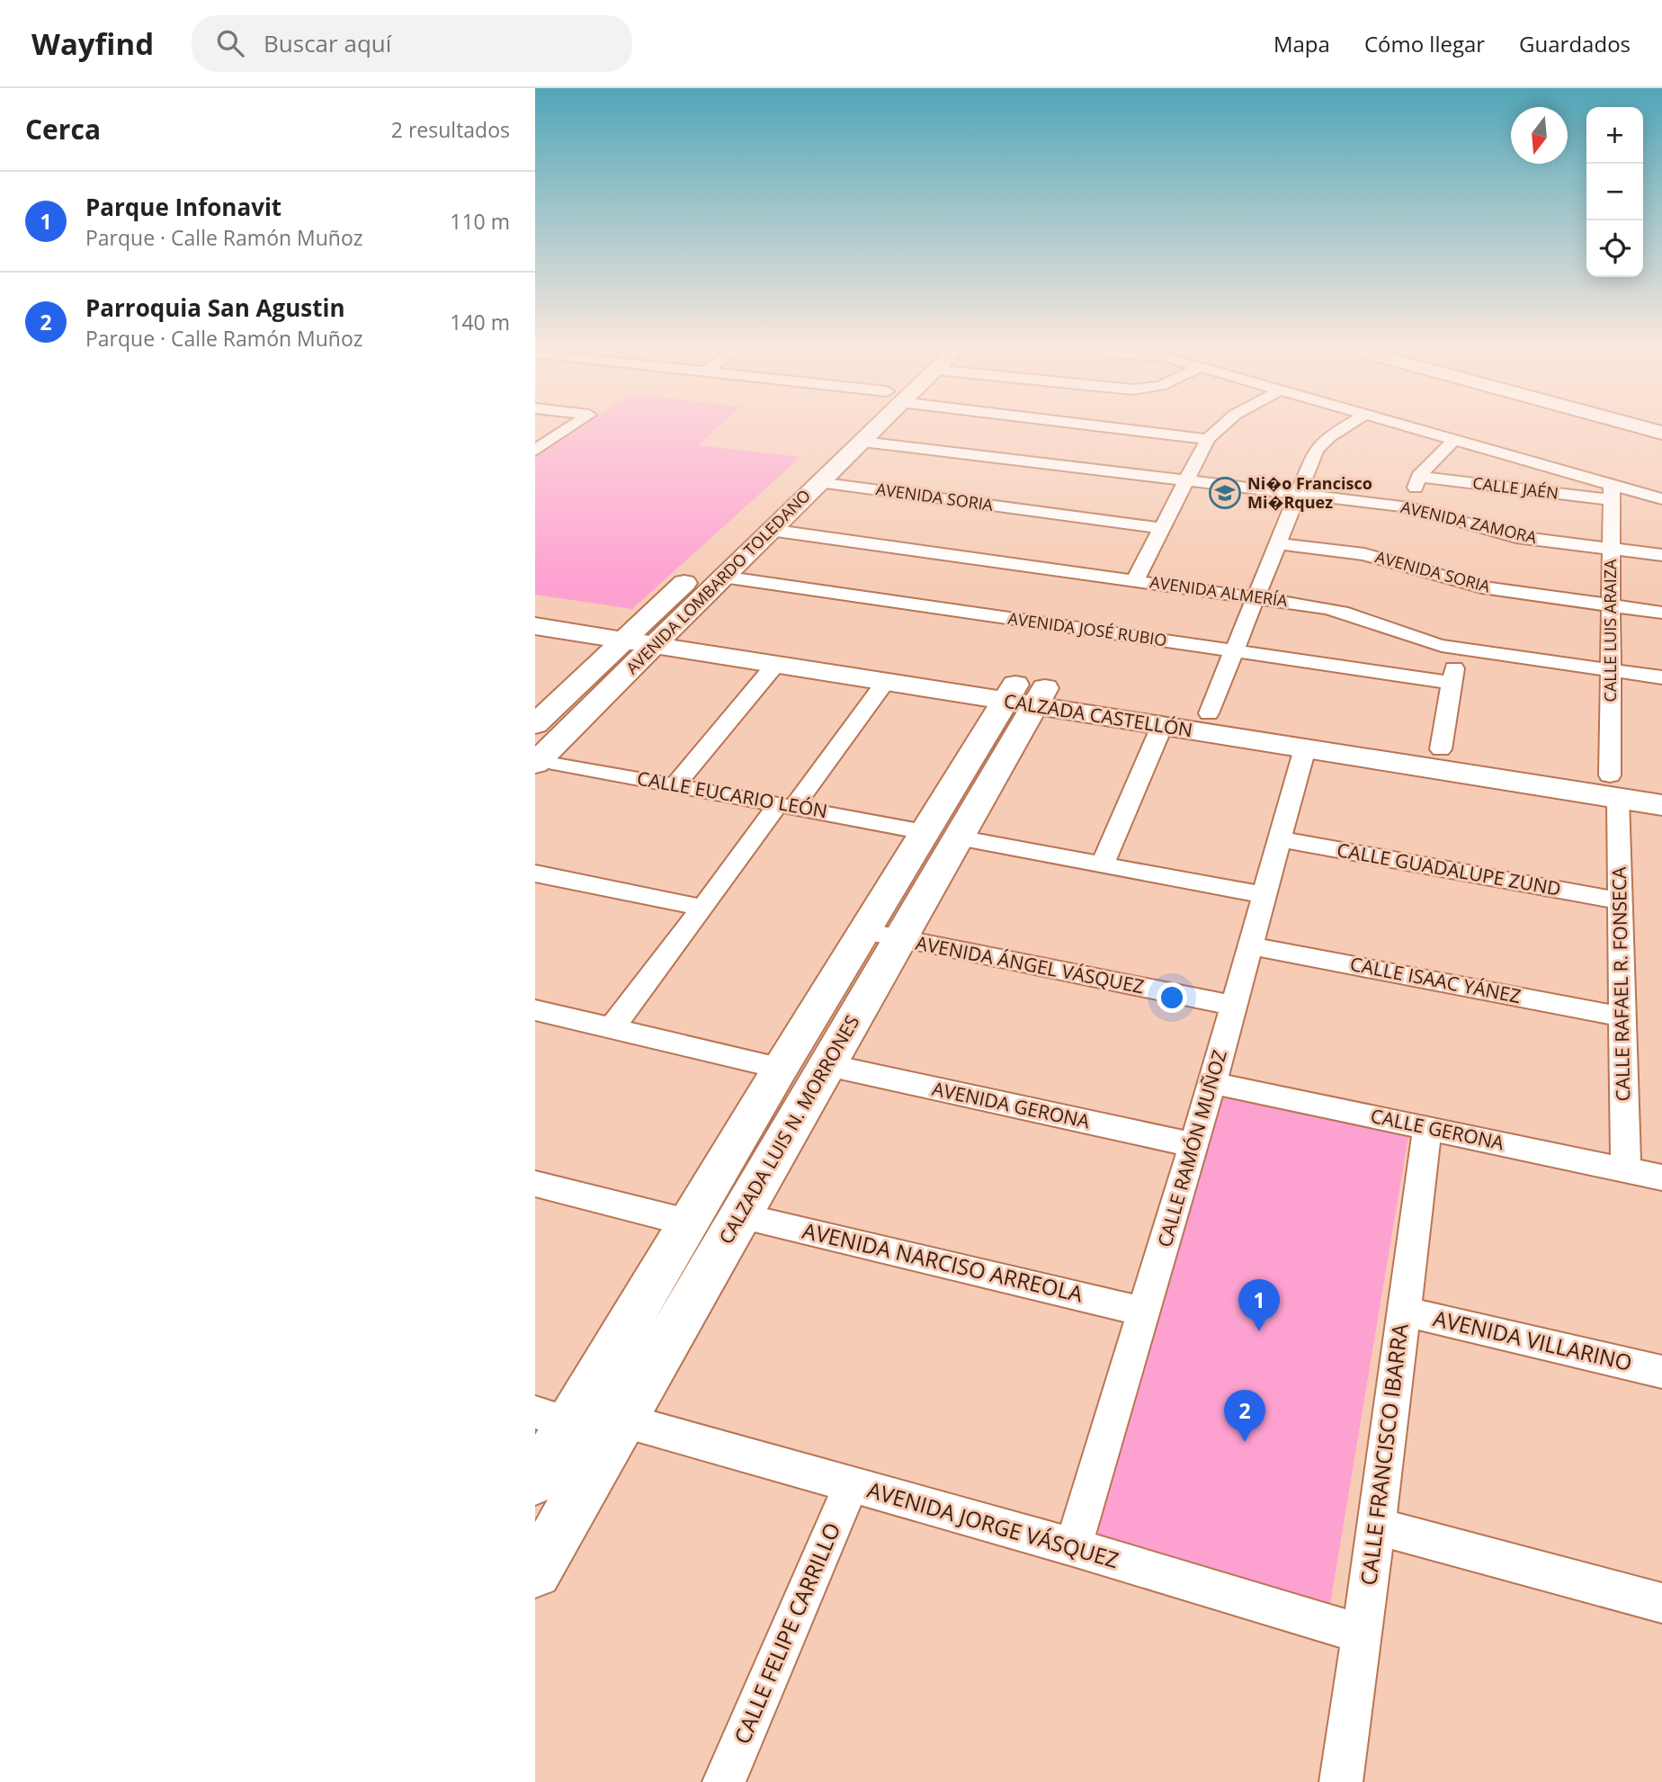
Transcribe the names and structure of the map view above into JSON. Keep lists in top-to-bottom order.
{
  "streets": {
    "main road": ["AVENIDA LOMBARDO TOLEDANO", "CALZADA CASTELLÓN", "CALZADA LUIS N. MORRONES"],
    "street": [
      "CALLE JAÉN",
      "AVENIDA SORIA",
      "AVENIDA ZAMORA",
      "AVENIDA ALMERÍA",
      "AVENIDA JOSÉ RUBIO",
      "CALLE LUIS ARAIZA",
      "CALLE EUCARIO LEÓN",
      "CALLE GUADALUPE ZUND",
      "AVENIDA ÁNGEL VÁSQUEZ",
      "CALLE ISAAC YÁNEZ",
      "CALLE RAFAEL R. FONSECA",
      "AVENIDA GERONA",
      "CALLE GERONA",
      "CALLE RAMÓN MUÑOZ",
      "AVENIDA NARCISO ARREOLA",
      "AVENIDA VILLARINO",
      "CALLE FRANCISCO IBARRA",
      "AVENIDA JORGE VÁSQUEZ",
      "CALLE FELIPE CARRILLO"
    ]
  },
  "crossings": [
    ["CALLE JAÉN", "CALLE LUIS ARAIZA"],
    ["AVENIDA SORIA", "AVENIDA LOMBARDO TOLEDANO"],
    ["AVENIDA SORIA", "CALLE LUIS ARAIZA"],
    ["AVENIDA ZAMORA", "AVENIDA LOMBARDO TOLEDANO"],
    ["AVENIDA ZAMORA", "CALLE LUIS ARAIZA"],
    ["AVENIDA LOMBARDO TOLEDANO", "AVENIDA ALMERÍA"],
    ["AVENIDA LOMBARDO TOLEDANO", "AVENIDA JOSÉ RUBIO"],
    ["AVENIDA LOMBARDO TOLEDANO", "CALZADA CASTELLÓN"],
    ["AVENIDA LOMBARDO TOLEDANO", "CALLE EUCARIO LEÓN"],
    ["AVENIDA ALMERÍA", "CALLE LUIS ARAIZA"],
    ["CALLE LUIS ARAIZA", "CALZADA CASTELLÓN"],
    ["CALLE LUIS ARAIZA", "CALLE RAFAEL R. FONSECA"],
    ["CALZADA CASTELLÓN", "CALLE RAFAEL R. FONSECA"],
    ["CALZADA CASTELLÓN", "CALZADA LUIS N. MORRONES"],
    ["CALZADA CASTELLÓN", "CALLE RAMÓN MUÑOZ"],
    ["CALLE EUCARIO LEÓN", "CALZADA LUIS N. MORRONES"],
    ["CALLE GUADALUPE ZUND", "CALLE RAFAEL R. FONSECA"],
    ["CALLE GUADALUPE ZUND", "CALLE RAMÓN MUÑOZ"],
    ["AVENIDA ÁNGEL VÁSQUEZ", "CALZADA LUIS N. MORRONES"],
    ["AVENIDA ÁNGEL VÁSQUEZ", "CALLE RAMÓN MUÑOZ"],
    ["CALLE ISAAC YÁNEZ", "CALLE RAFAEL R. FONSECA"],
    ["CALLE ISAAC YÁNEZ", "CALLE RAMÓN MUÑOZ"],
    ["CALLE RAFAEL R. FONSECA", "CALLE GERONA"],
    ["AVENIDA GERONA", "CALZADA LUIS N. MORRONES"],
    ["AVENIDA GERONA", "CALLE RAMÓN MUÑOZ"],
    ["CALZADA LUIS N. MORRONES", "AVENIDA NARCISO ARREOLA"],
    ["CALZADA LUIS N. MORRONES", "AVENIDA JORGE VÁSQUEZ"],
    ["CALLE GERONA", "CALLE RAMÓN MUÑOZ"],
    ["CALLE GERONA", "CALLE FRANCISCO IBARRA"],
    ["CALLE RAMÓN MUÑOZ", "AVENIDA NARCISO ARREOLA"],
    ["CALLE RAMÓN MUÑOZ", "AVENIDA JORGE VÁSQUEZ"],
    ["AVENIDA VILLARINO", "CALLE FRANCISCO IBARRA"],
    ["CALLE FRANCISCO IBARRA", "AVENIDA JORGE VÁSQUEZ"],
    ["AVENIDA JORGE VÁSQUEZ", "CALLE FELIPE CARRILLO"]
  ],
  "places": {
    "school or university": ["Ni�o Francisco Mi�Rquez"]
  },
  "north": "bottom",
  "page": {
    "header": "Wayfind",
    "search": "Buscar aquí",
    "nav": ["Mapa", "Cómo llegar", "Guardados"],
    "heading": ["Cerca", "2 resultados"],
    "map_buttons": ["+", "−"],
    "list": [
      {
        "mark": "1",
        "name": "Parque Infonavit",
        "note": "Parque · Calle Ramón Muñoz",
        "value": "110 m"
      },
      {
        "mark": "2",
        "name": "Parroquia San Agustin",
        "note": "Parque · Calle Ramón Muñoz",
        "value": "140 m"
      }
    ],
    "pins": ["1", "2"]
  }
}
